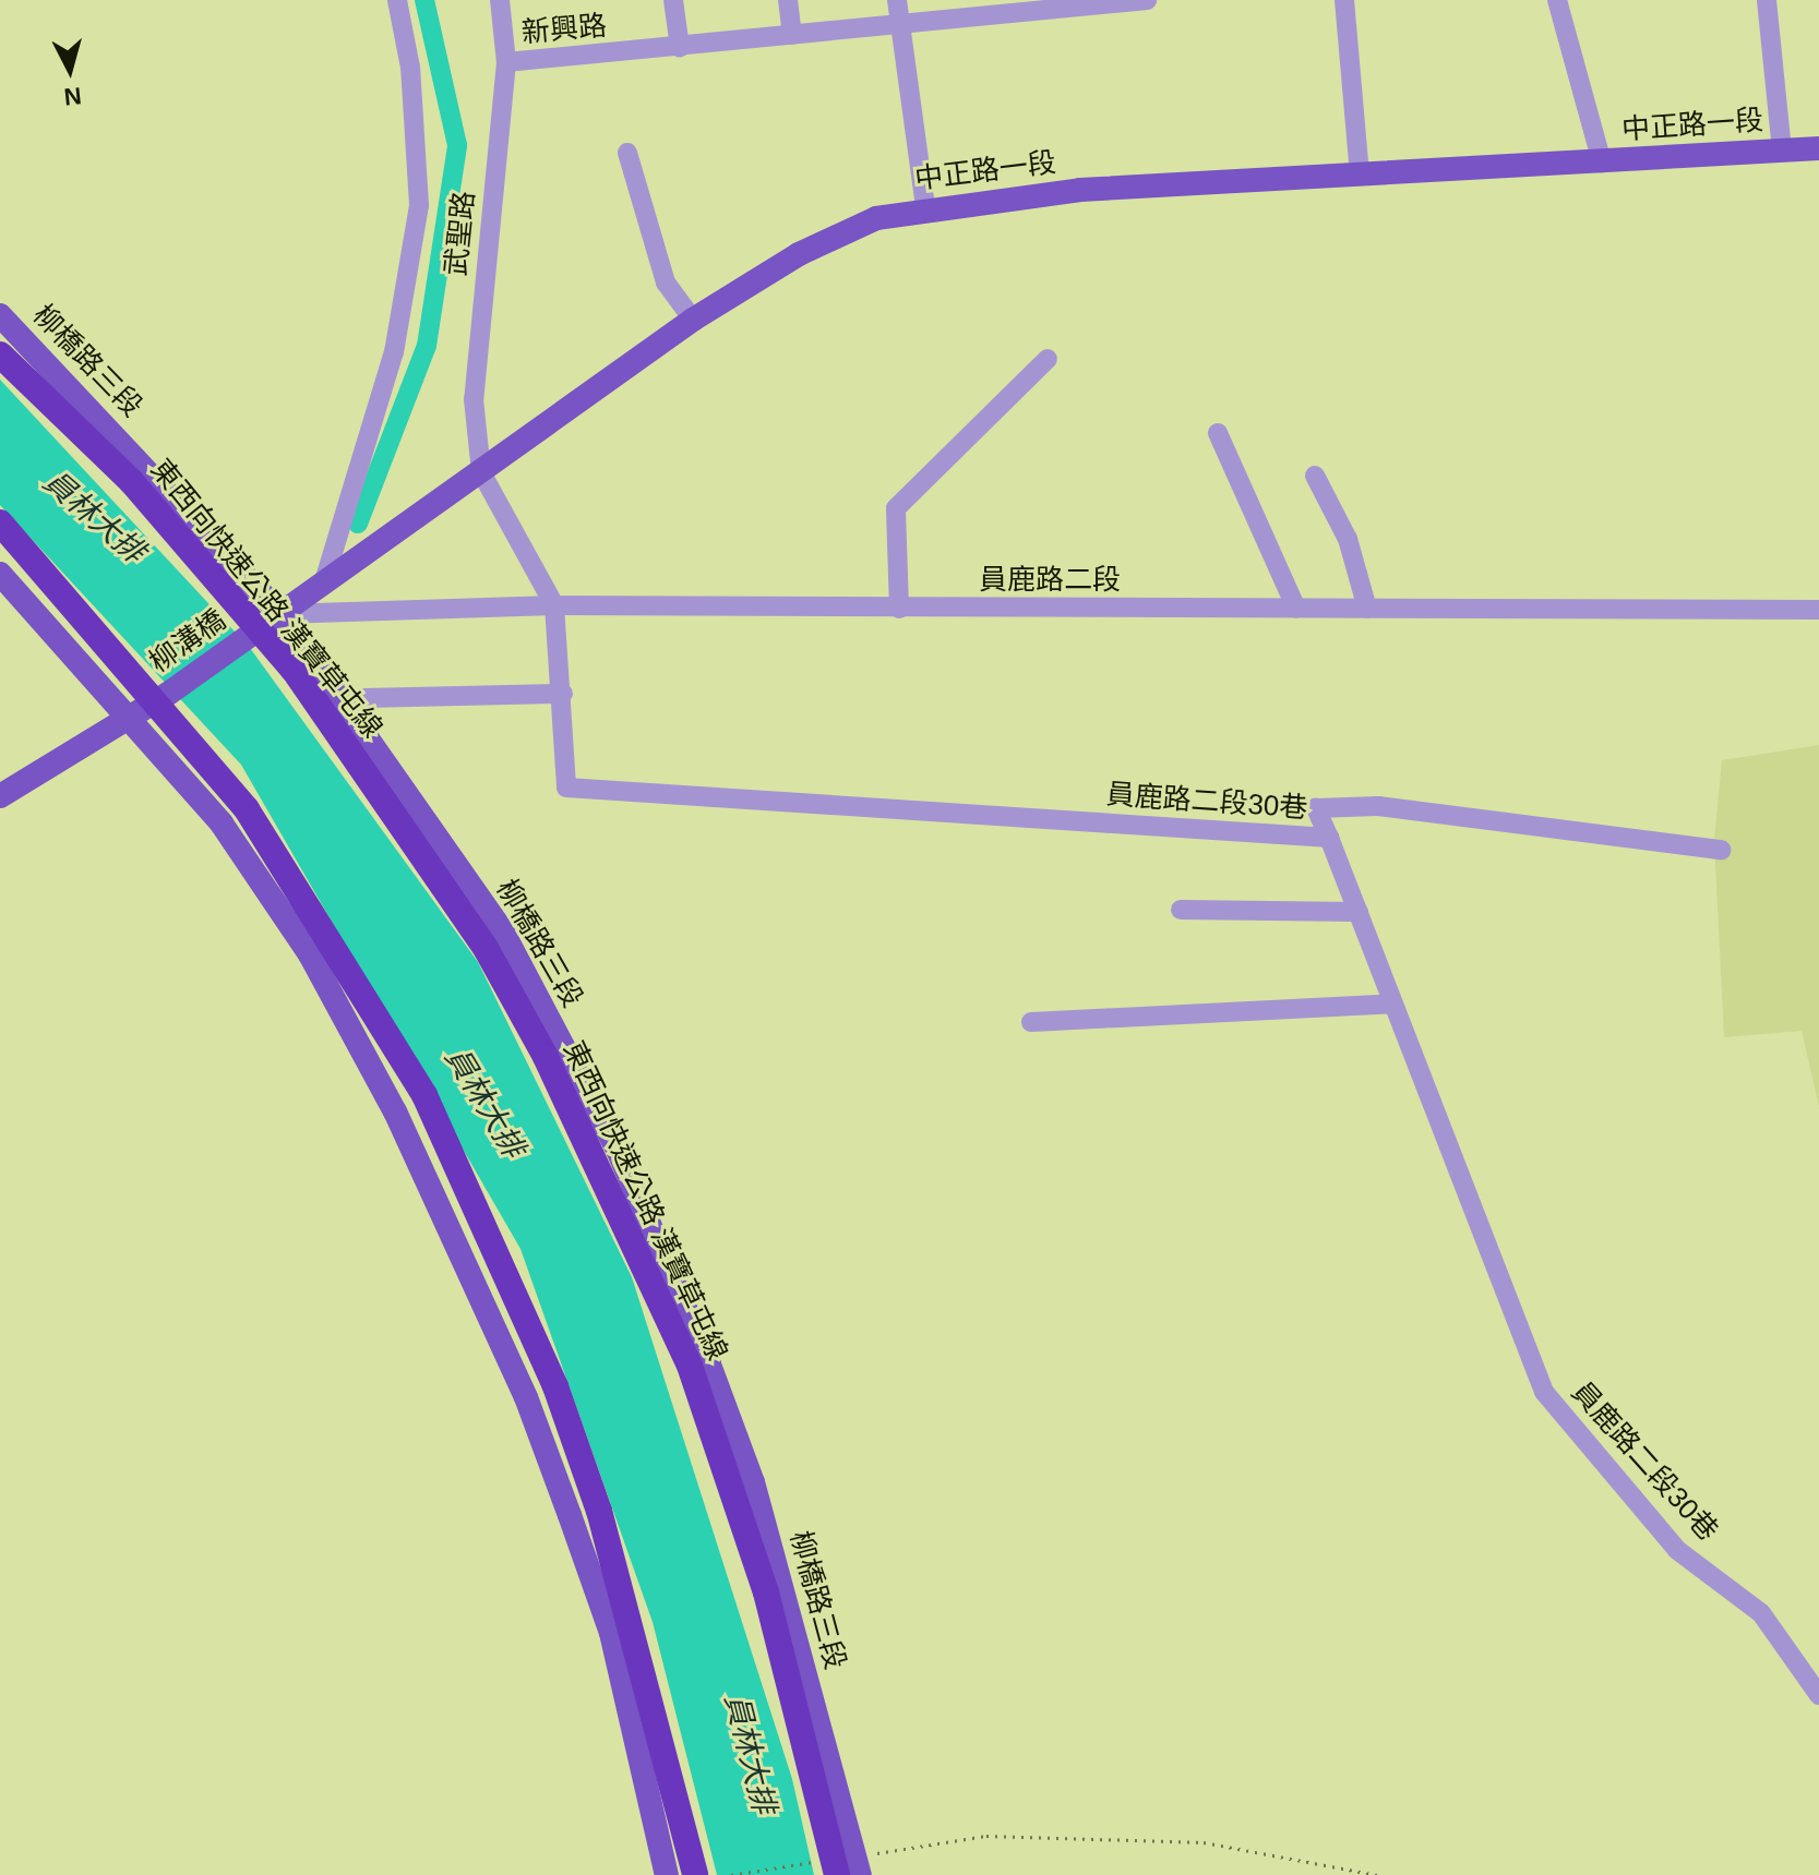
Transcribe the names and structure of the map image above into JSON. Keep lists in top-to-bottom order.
{
  "streets": {
    "highway": ["東西向快速公路 漢寶草屯線"],
    "main road": ["中正路一段", "柳橋路三段", "柳溝橋"],
    "street": [
      "新興路",
      "武聖路",
      "員鹿路二段",
      "員鹿路二段30巷"
    ]
  },
  "crossings": [
    ["新興路", "武聖路"],
    ["中正路一段", "武聖路"],
    ["中正路一段", "柳橋路三段"],
    ["中正路一段", "員鹿路二段"],
    ["中正路一段", "柳溝橋"],
    ["中正路一段", "員鹿路二段30巷"],
    ["武聖路", "員鹿路二段30巷"],
    ["柳橋路三段", "員鹿路二段"],
    ["柳橋路三段", "東西向快速公路 漢寶草屯線"],
    ["柳橋路三段", "柳溝橋"],
    ["員鹿路二段", "柳溝橋"],
    ["員鹿路二段", "員鹿路二段30巷"]
  ],
  "water": ["員林大排"],
  "north": "bottom"
}
